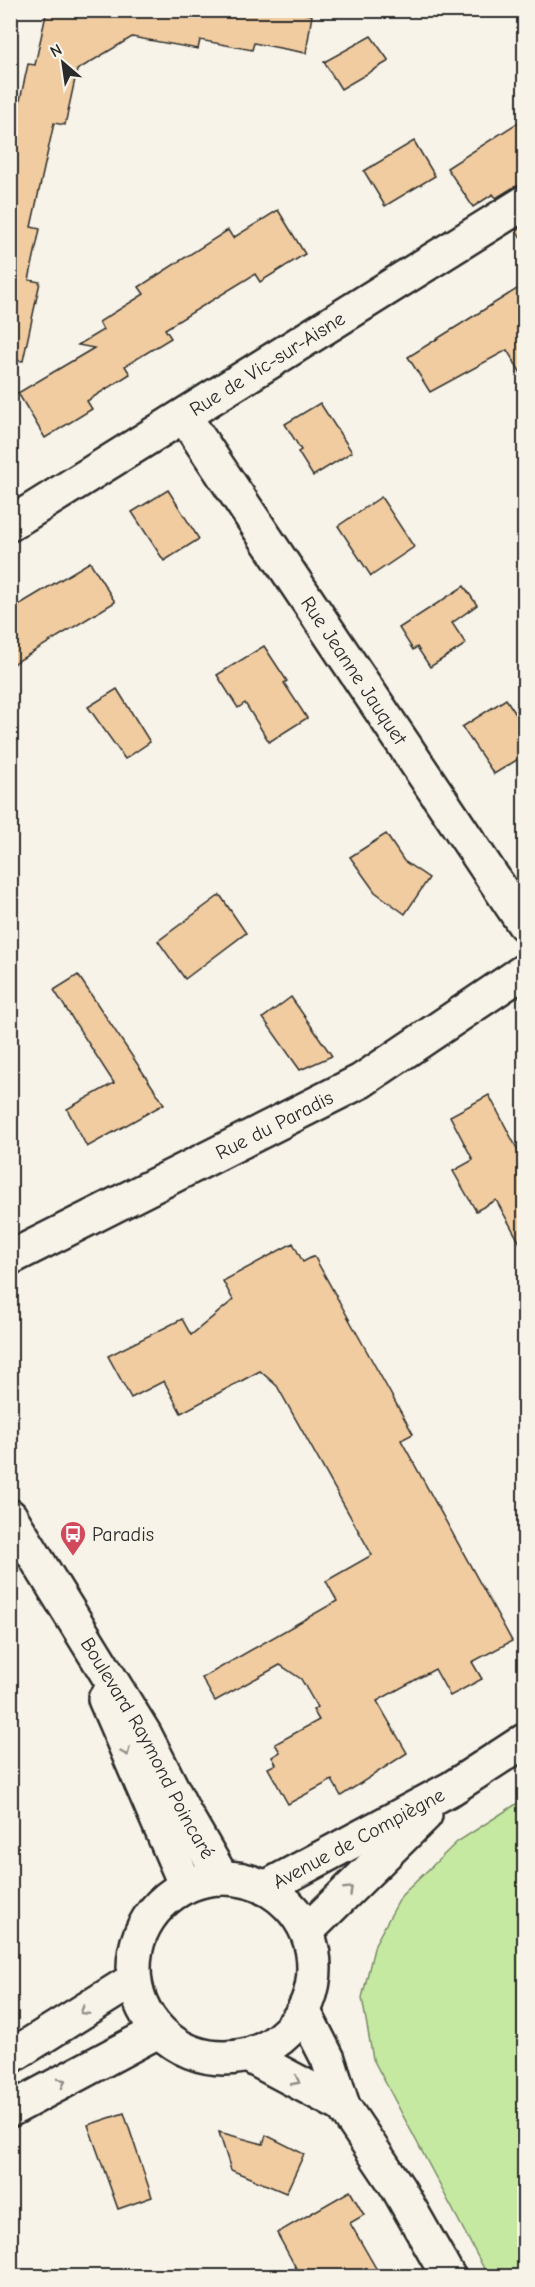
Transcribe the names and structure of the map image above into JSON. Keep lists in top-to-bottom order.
{
  "streets": {
    "street": [
      "Rue de Vic-sur-Aisne",
      "Rue Jeanne Jauquet",
      "Rue du Paradis",
      "Boulevard Raymond Poincaré",
      "Avenue de Compiègne"
    ]
  },
  "crossings": [
    ["Rue de Vic-sur-Aisne", "Rue Jeanne Jauquet"],
    ["Boulevard Raymond Poincaré", "Avenue de Compiègne"]
  ],
  "places": {
    "bus stop": ["Paradis"]
  },
  "north": "top left"
}
